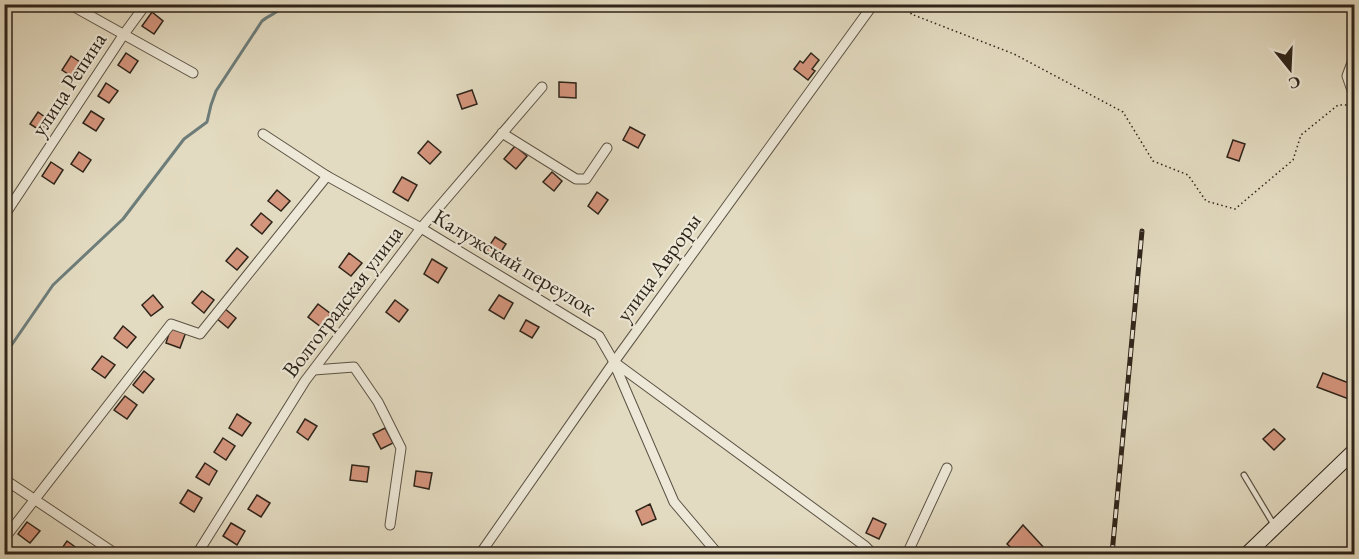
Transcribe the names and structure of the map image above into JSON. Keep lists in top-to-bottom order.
{
  "streets": {
    "street": [
      "улица Репина",
      "Калужский переулок",
      "улица Авроры",
      "Волгоградская улица"
    ]
  },
  "crossings": [
    ["Калужский переулок", "улица Авроры"],
    ["Калужский переулок", "Волгоградская улица"]
  ],
  "north": "bottom"
}
